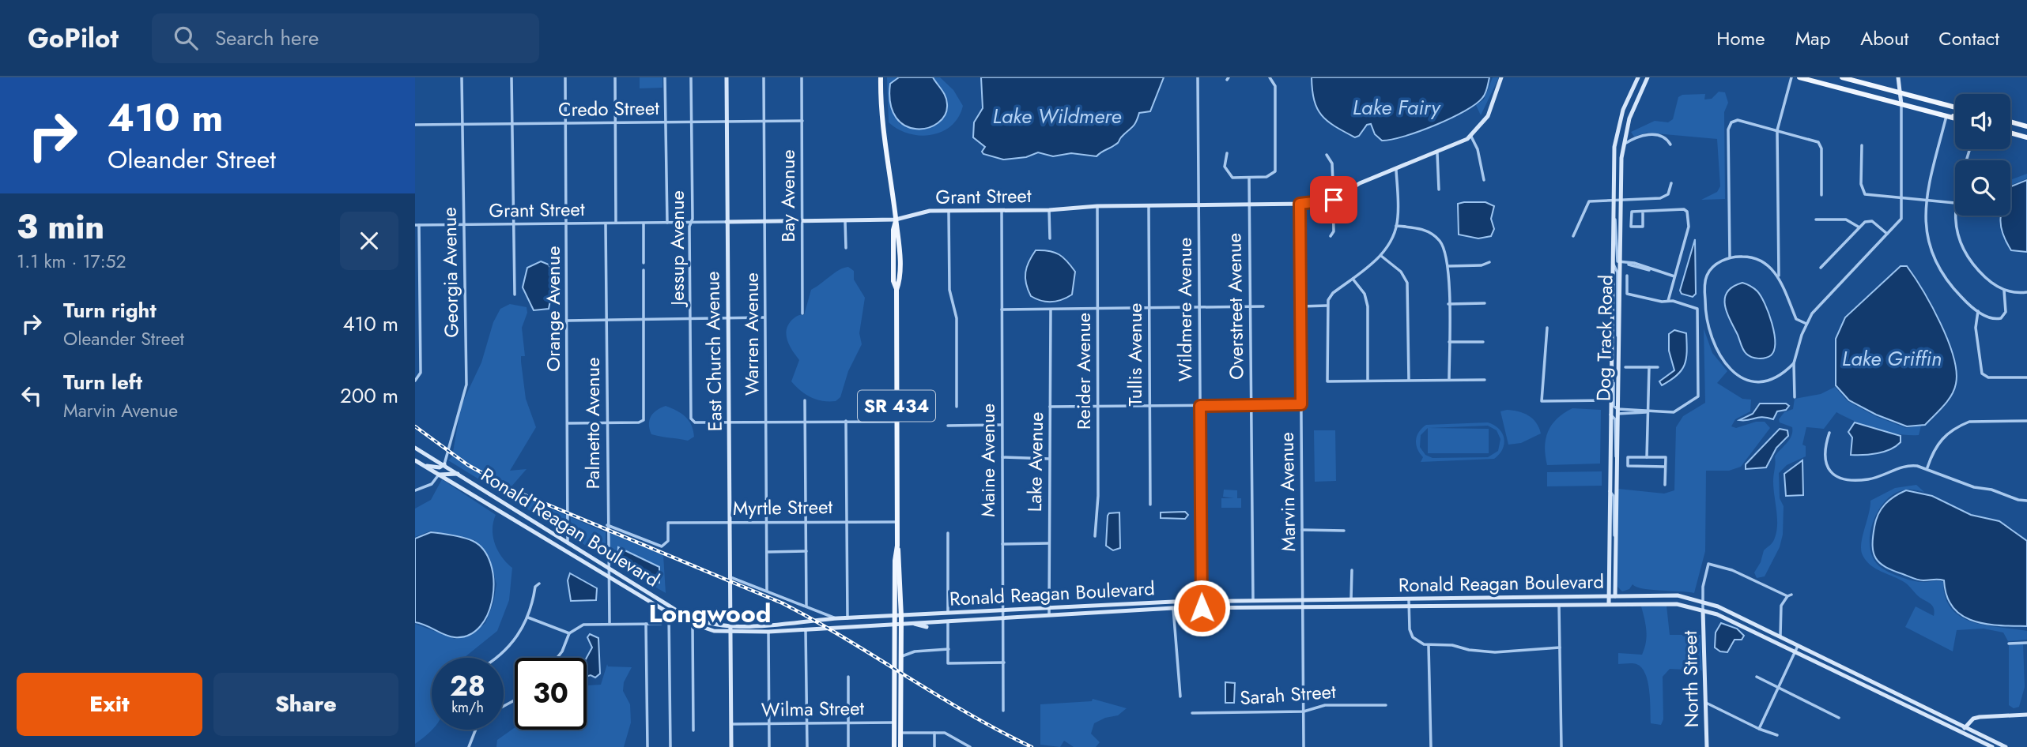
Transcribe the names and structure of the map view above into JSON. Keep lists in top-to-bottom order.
{
  "streets": {
    "main road": [
      "Grant Street",
      "Dog Track Road",
      "East Church Avenue",
      "SR 434",
      "Ronald Reagan Boulevard",
      "North Street"
    ],
    "street": [
      "Credo Street",
      "Bay Avenue",
      "Jessup Avenue",
      "Georgia Avenue",
      "Overstreet Avenue",
      "Orange Avenue",
      "Wildmere Avenue",
      "Warren Avenue",
      "Tullis Avenue",
      "Reider Avenue",
      "Palmetto Avenue",
      "Maine Avenue",
      "Lake Avenue",
      "Marvin Avenue",
      "Myrtle Street",
      "Sarah Street",
      "Wilma Street"
    ]
  },
  "crossings": [
    ["Credo Street", "Bay Avenue"],
    ["Credo Street", "Jessup Avenue"],
    ["Credo Street", "Georgia Avenue"],
    ["Credo Street", "Orange Avenue"],
    ["Credo Street", "Warren Avenue"],
    ["Credo Street", "East Church Avenue"],
    ["Bay Avenue", "Grant Street"],
    ["Grant Street", "Jessup Avenue"],
    ["Grant Street", "Georgia Avenue"],
    ["Grant Street", "Overstreet Avenue"],
    ["Grant Street", "Orange Avenue"],
    ["Grant Street", "Wildmere Avenue"],
    ["Grant Street", "Warren Avenue"],
    ["Grant Street", "East Church Avenue"],
    ["Grant Street", "Tullis Avenue"],
    ["Grant Street", "Reider Avenue"],
    ["Grant Street", "SR 434"],
    ["Grant Street", "Palmetto Avenue"],
    ["Grant Street", "Maine Avenue"],
    ["Grant Street", "Marvin Avenue"],
    ["Jessup Avenue", "East Church Avenue"],
    ["Georgia Avenue", "Ronald Reagan Boulevard"],
    ["Overstreet Avenue", "Ronald Reagan Boulevard"],
    ["Orange Avenue", "Ronald Reagan Boulevard"],
    ["Wildmere Avenue", "Ronald Reagan Boulevard"],
    ["Warren Avenue", "Myrtle Street"],
    ["Dog Track Road", "Ronald Reagan Boulevard"],
    ["East Church Avenue", "Myrtle Street"],
    ["East Church Avenue", "Ronald Reagan Boulevard"],
    ["East Church Avenue", "Wilma Street"],
    ["SR 434", "Myrtle Street"],
    ["SR 434", "Ronald Reagan Boulevard"],
    ["SR 434", "Wilma Street"],
    ["Palmetto Avenue", "Myrtle Street"],
    ["Palmetto Avenue", "Ronald Reagan Boulevard"],
    ["Maine Avenue", "Ronald Reagan Boulevard"],
    ["Lake Avenue", "Ronald Reagan Boulevard"],
    ["Marvin Avenue", "Ronald Reagan Boulevard"],
    ["Marvin Avenue", "Sarah Street"],
    ["Ronald Reagan Boulevard", "North Street"]
  ],
  "districts": ["Longwood"],
  "water": ["Lake Fairy", "Lake Wildmere", "Lake Griffin"],
  "page": {
    "header": "GoPilot",
    "search": "Search here",
    "nav": [
      "Home",
      "Map",
      "About",
      "Contact"
    ],
    "turn": ["410 m", "Oleander Street"],
    "heading": ["3 min", "1.1 km · 17:52"],
    "list": [
      {
        "name": "Turn right",
        "note": "Oleander Street",
        "value": "410 m"
      },
      {
        "name": "Turn left",
        "note": "Marvin Avenue",
        "value": "200 m"
      }
    ],
    "speed": "28 km/h",
    "limit": "30",
    "buttons": ["Exit", "Share"]
  }
}
